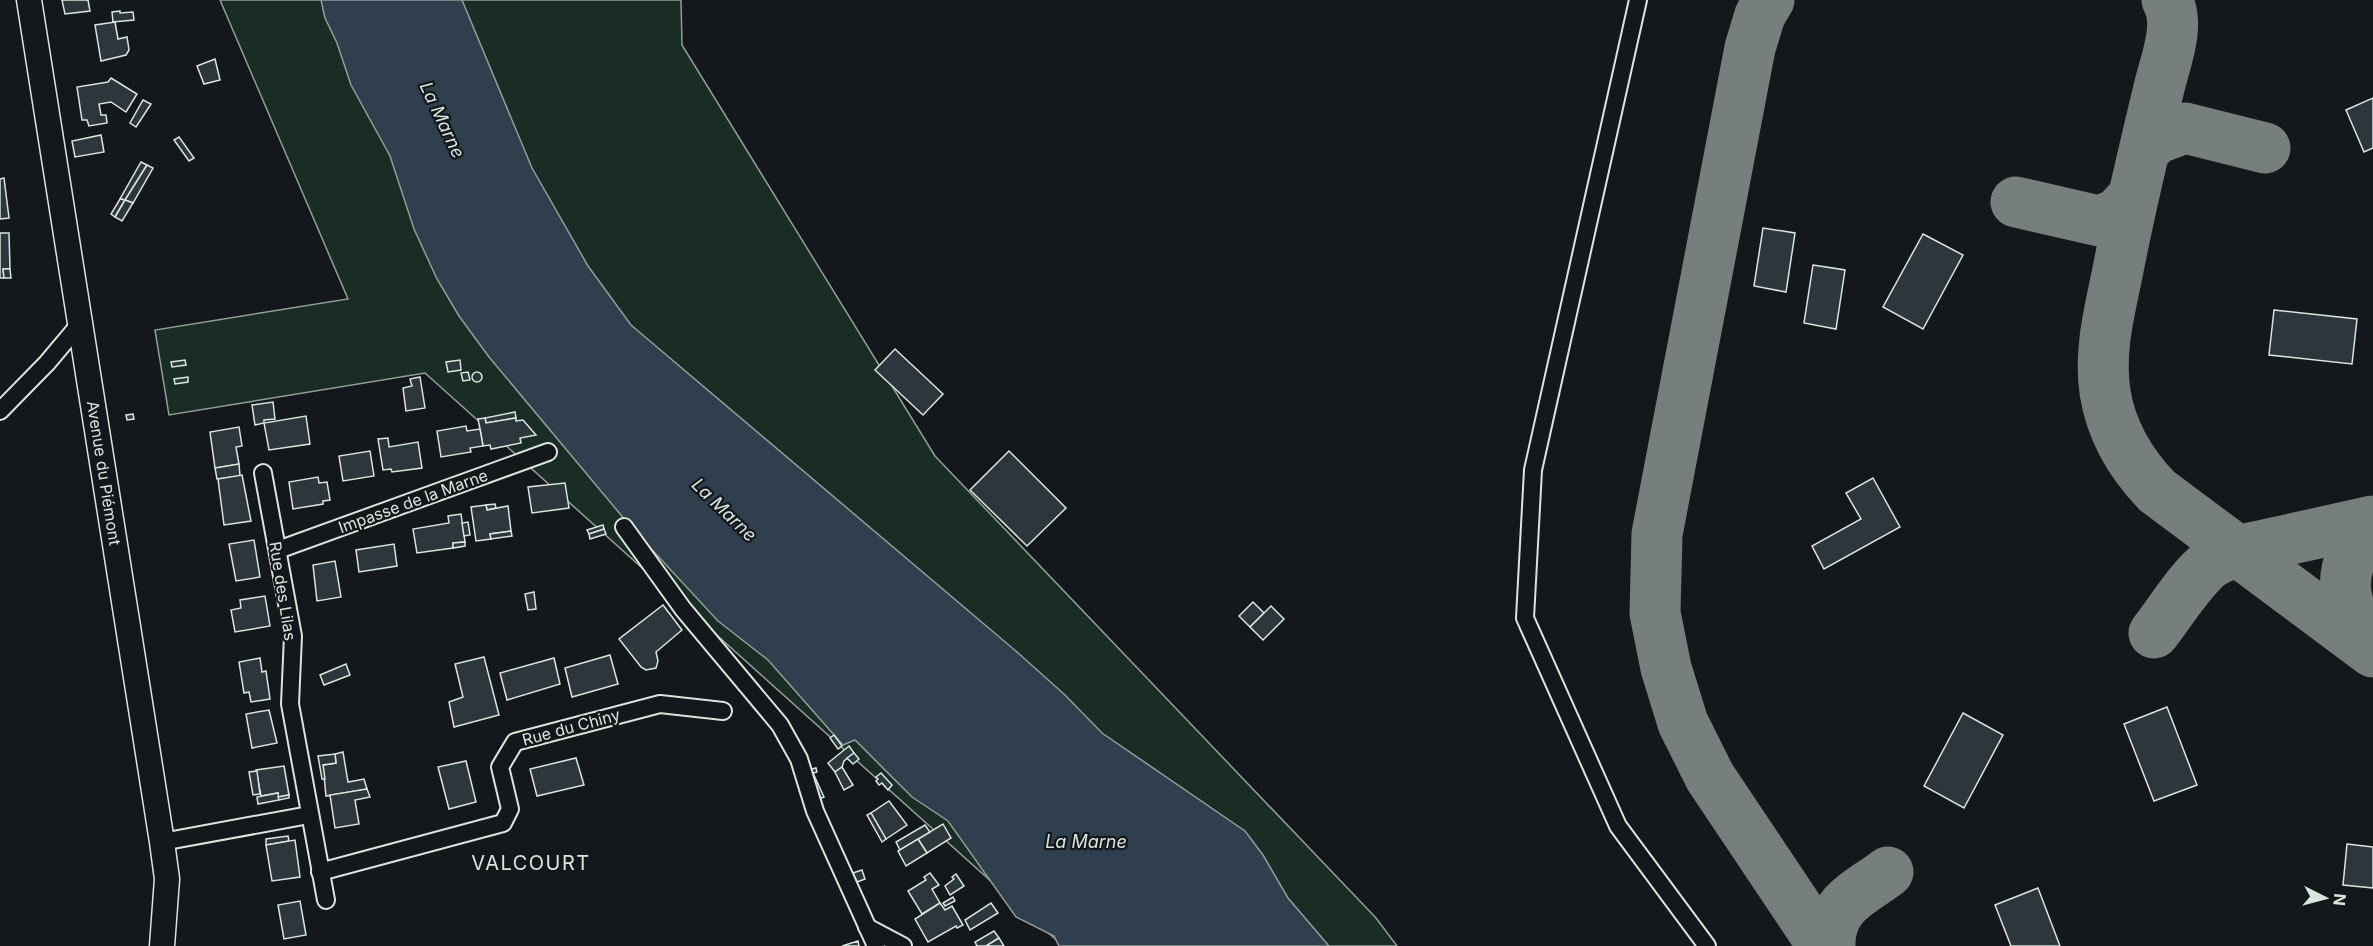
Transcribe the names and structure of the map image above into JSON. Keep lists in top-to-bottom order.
{
  "streets": {
    "main road": ["Avenue du Piémont"],
    "street": ["Impasse de la Marne", "Rue des Lilas", "Rue du Chiny"]
  },
  "crossings": [
    ["Impasse de la Marne", "Rue des Lilas"],
    ["Rue des Lilas", "Rue du Chiny"]
  ],
  "districts": ["VALCOURT"],
  "water": ["La Marne"],
  "north": "right"
}
